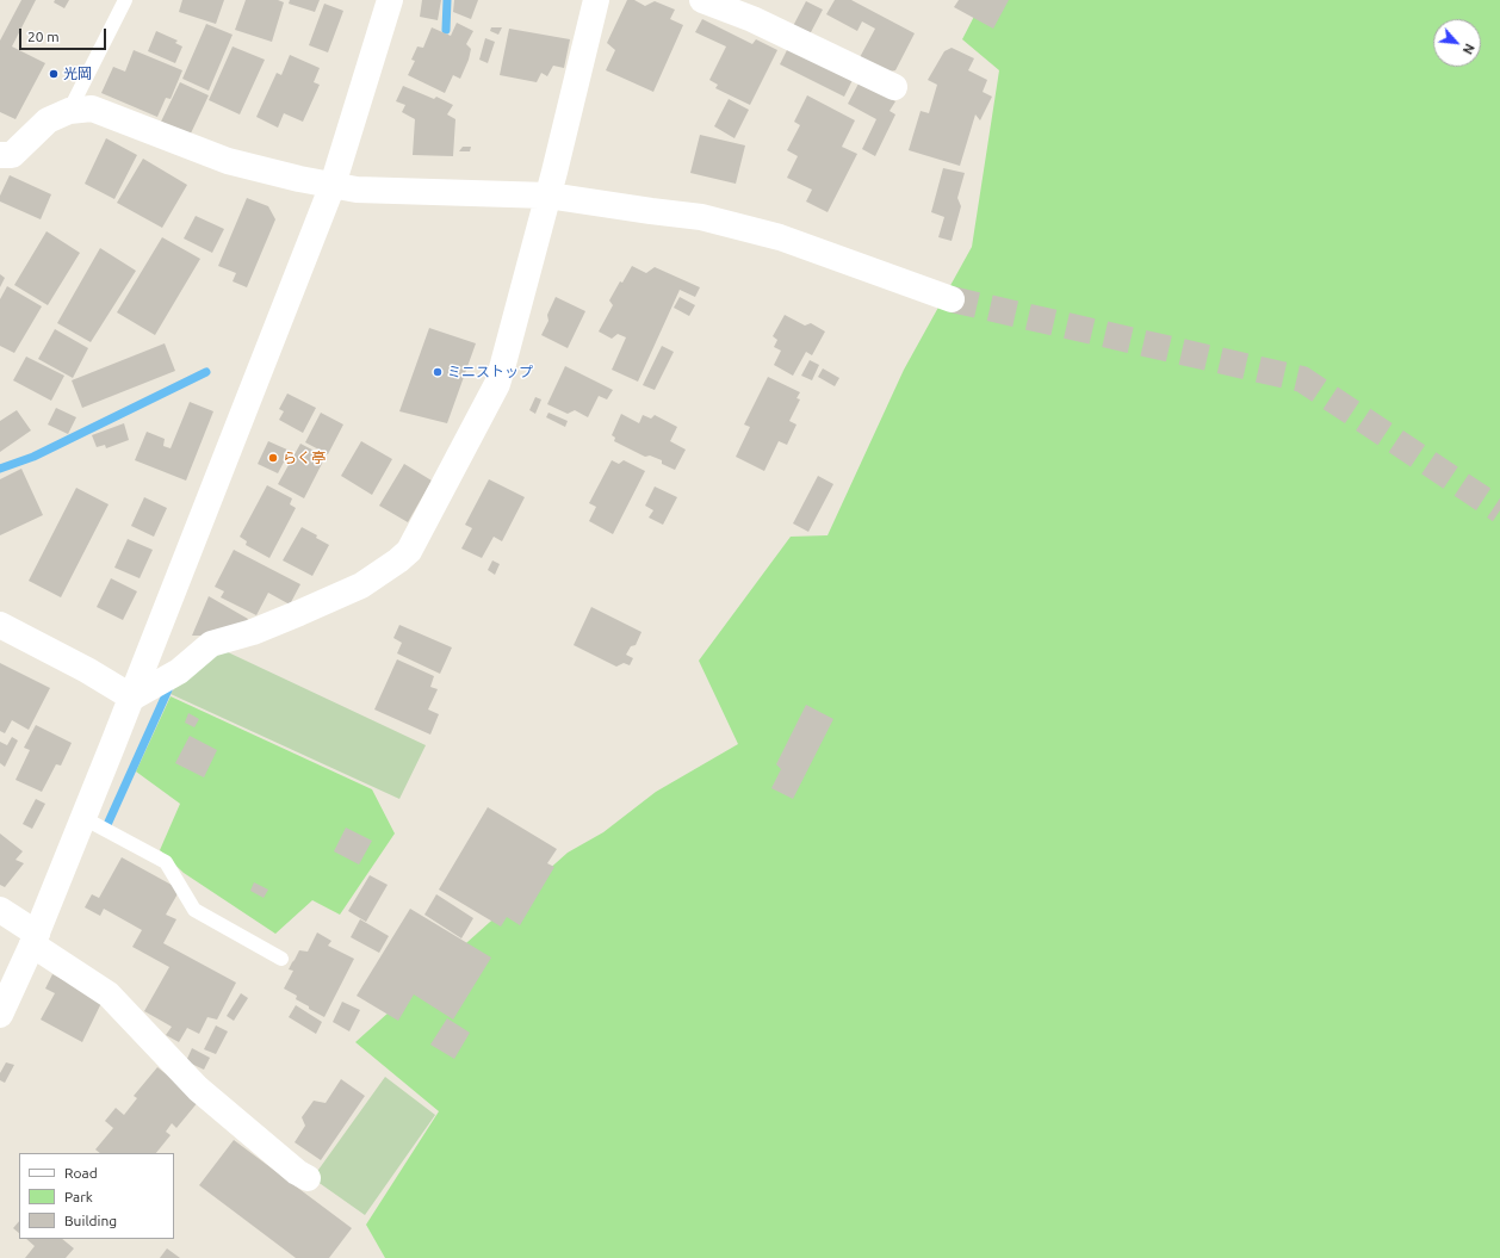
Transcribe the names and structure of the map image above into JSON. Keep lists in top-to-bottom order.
{
  "places": ["光岡", "ミニストップ", "らく亭"],
  "legend": ["Road", "Park", "Building"],
  "scale_bar": "20 m",
  "north": "bottom right"
}
